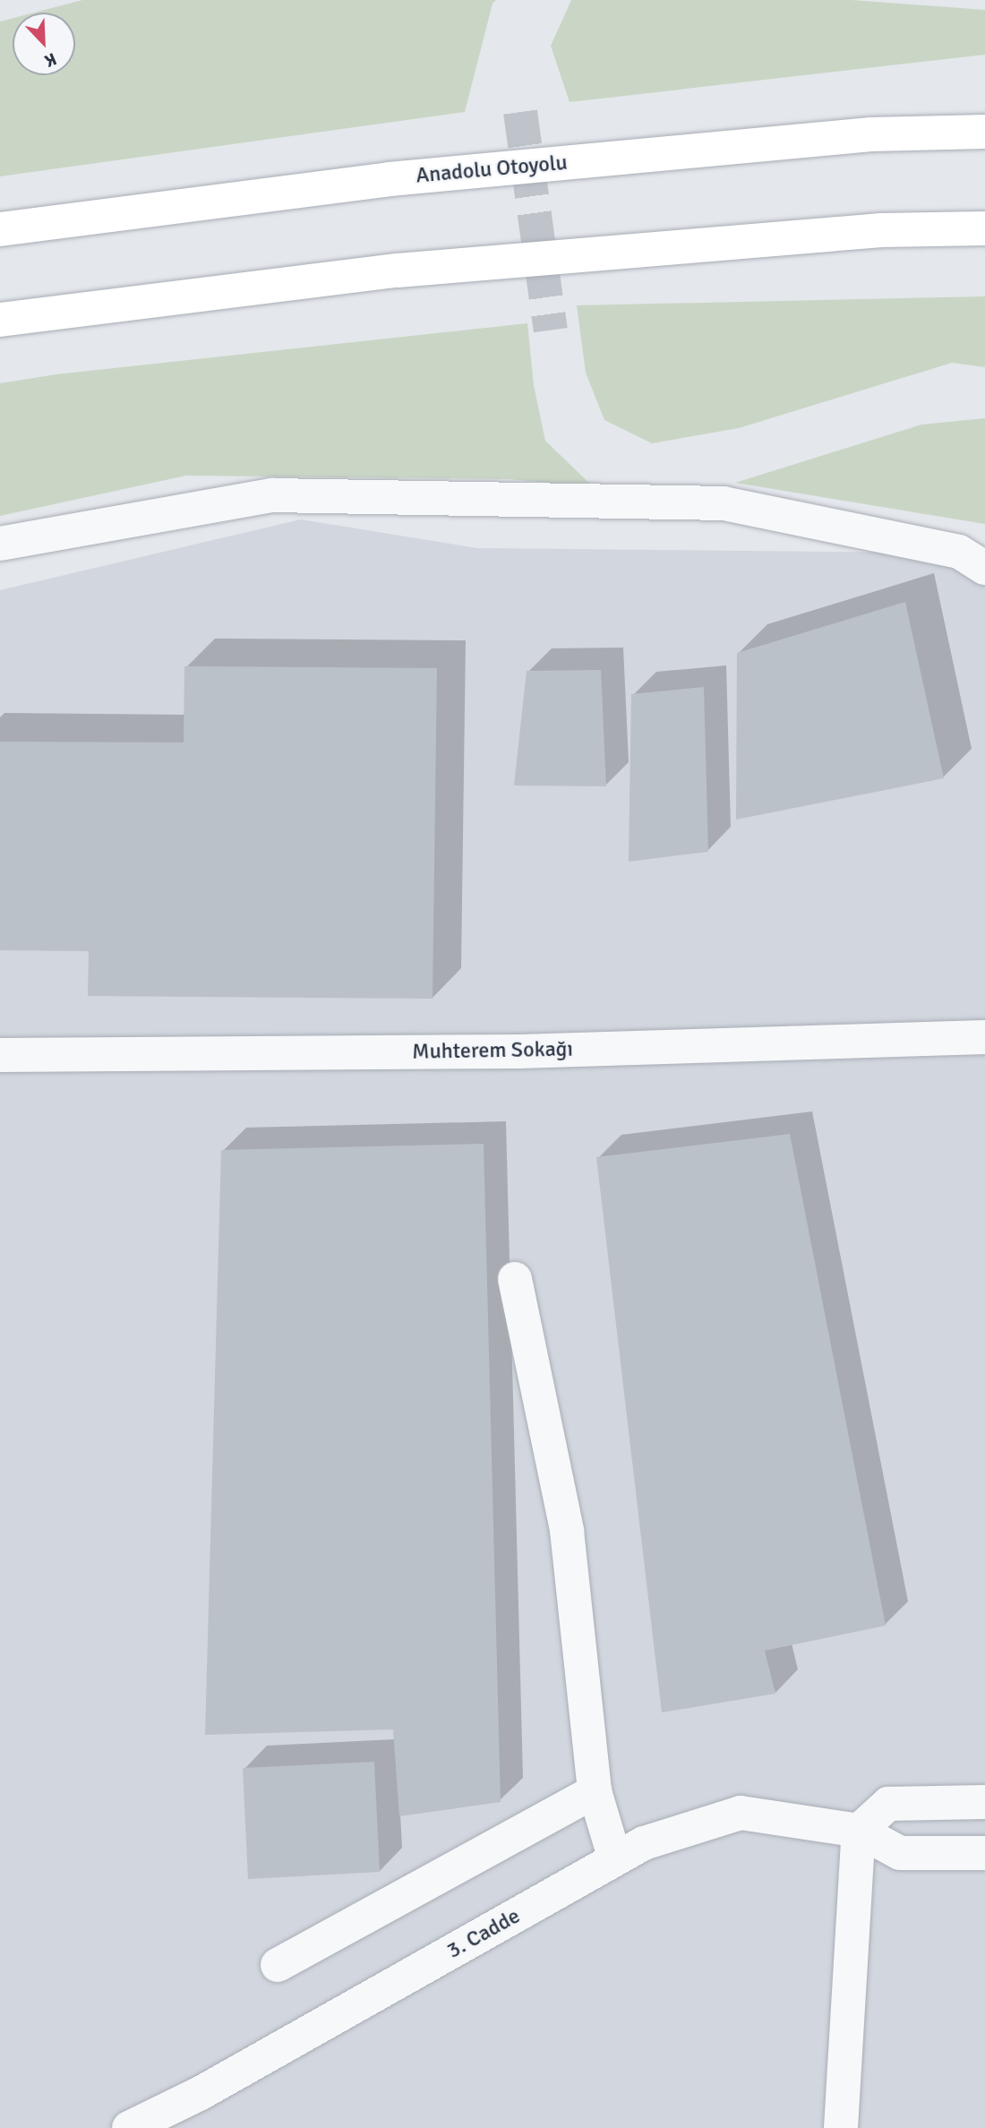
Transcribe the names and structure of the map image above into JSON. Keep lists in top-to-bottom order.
{
  "streets": {
    "highway": ["Anadolu Otoyolu"],
    "street": ["Muhterem Sokağı", "3. Cadde"]
  },
  "north": "bottom right"
}
